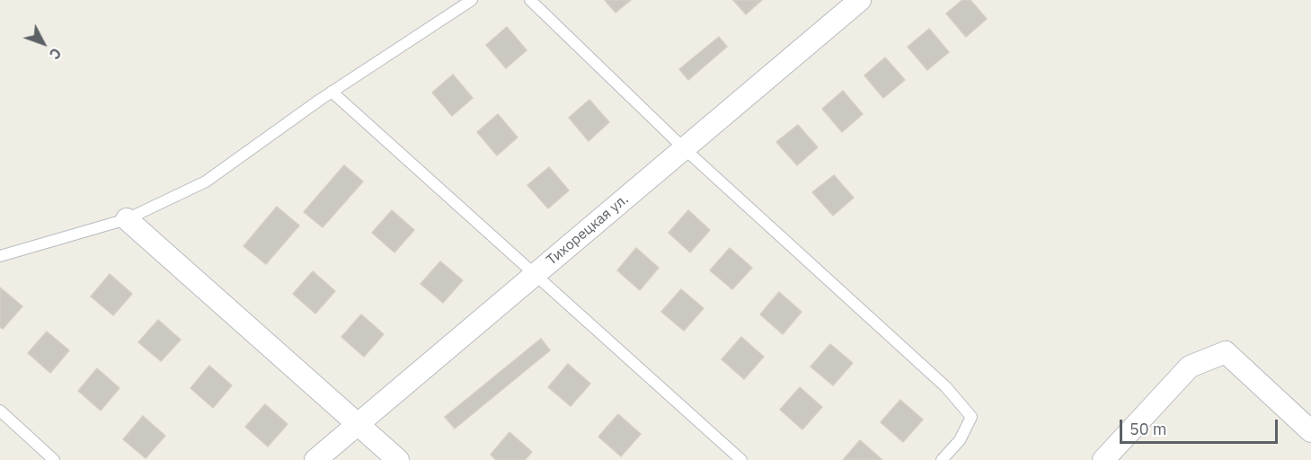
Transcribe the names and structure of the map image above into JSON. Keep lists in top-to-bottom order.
{
  "streets": {
    "street": ["Тихорецкая ул."]
  },
  "scale_bar": "50 m",
  "north": "bottom right"
}
